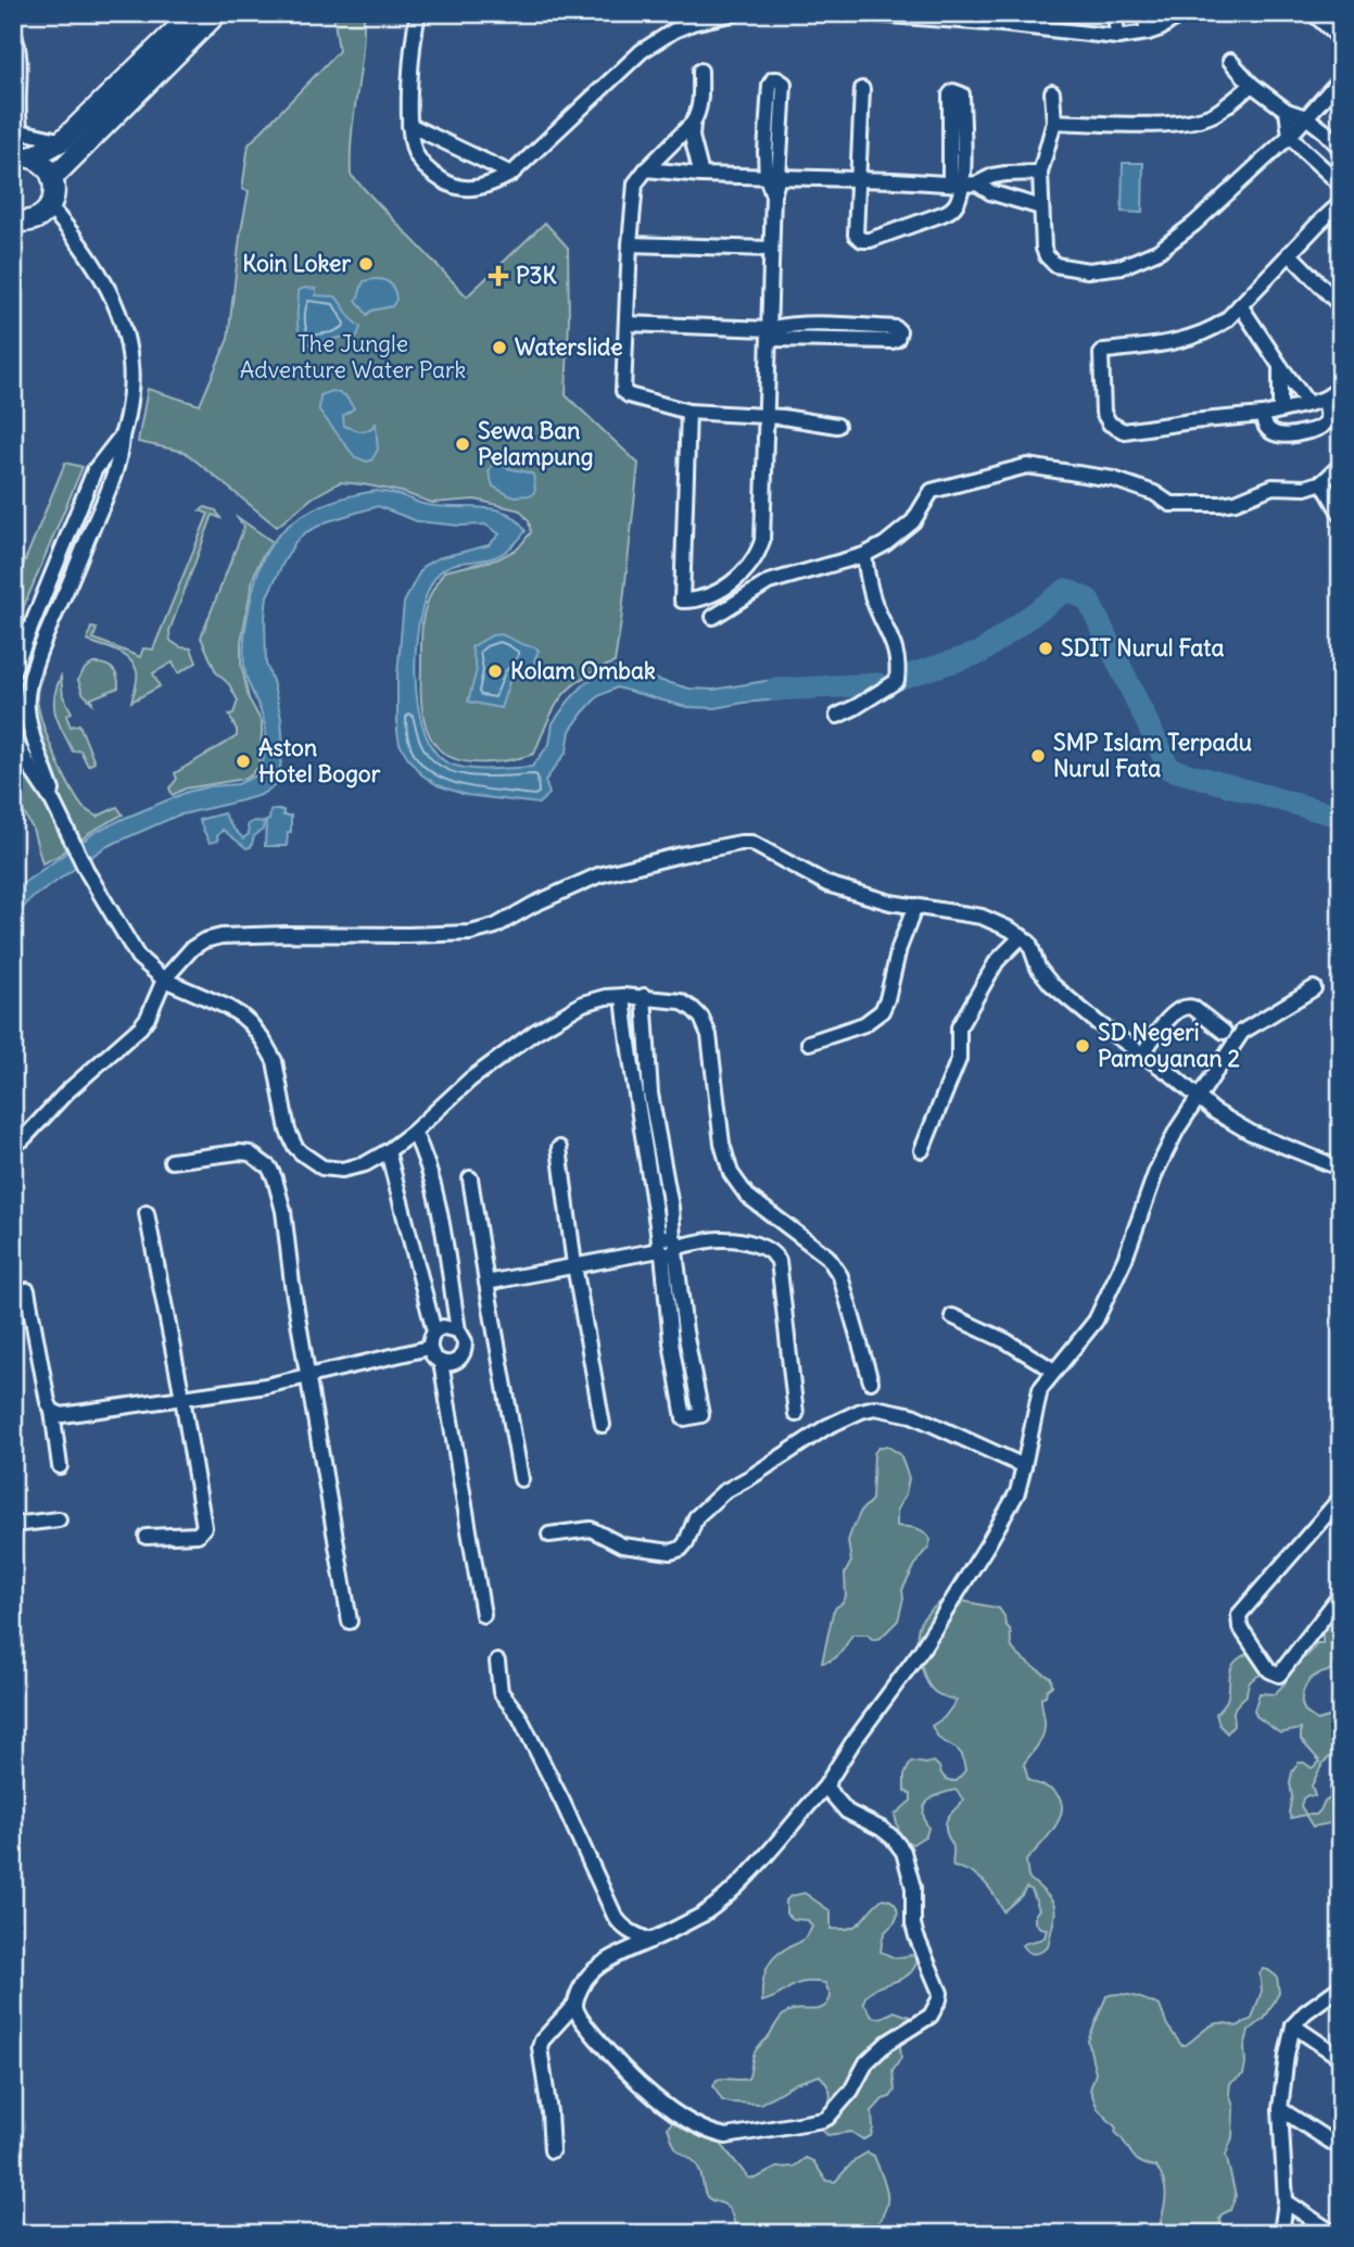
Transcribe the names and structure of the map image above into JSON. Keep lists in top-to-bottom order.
{
  "parks": ["The Jungle Adventure Water Park"],
  "places": {
    "other": [
      "Koin Loker",
      "Waterslide",
      "Sewa Ban Pelampung",
      "SDIT Nurul Fata",
      "Kolam Ombak",
      "SMP Islam Terpadu Nurul Fata",
      "Aston Hotel Bogor",
      "SD Negeri Pamoyanan 2"
    ],
    "health": ["P3K"]
  }
}
